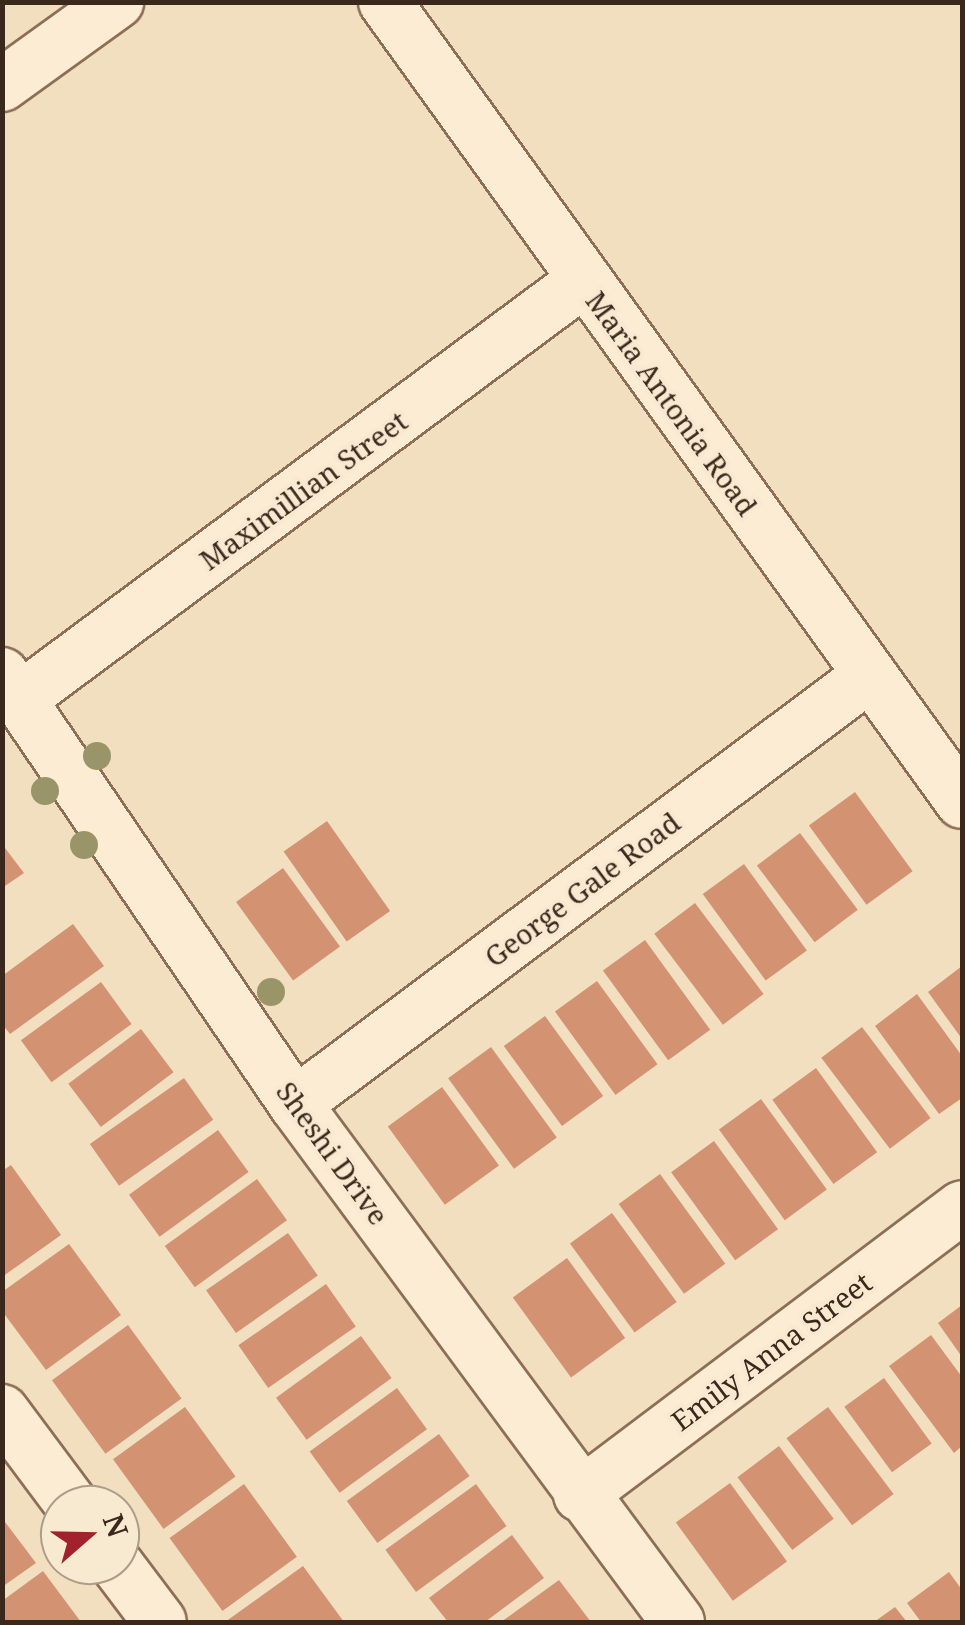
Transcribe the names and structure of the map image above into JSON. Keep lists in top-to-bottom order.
{
  "streets": {
    "street": [
      "Maria Antonia Road",
      "Maximillian Street",
      "George Gale Road",
      "Sheshi Drive",
      "Emily Anna Street"
    ]
  },
  "crossings": [
    ["Maria Antonia Road", "Maximillian Street"],
    ["Maria Antonia Road", "George Gale Road"],
    ["Maximillian Street", "Sheshi Drive"],
    ["George Gale Road", "Sheshi Drive"],
    ["Sheshi Drive", "Emily Anna Street"]
  ],
  "north": "right"
}
